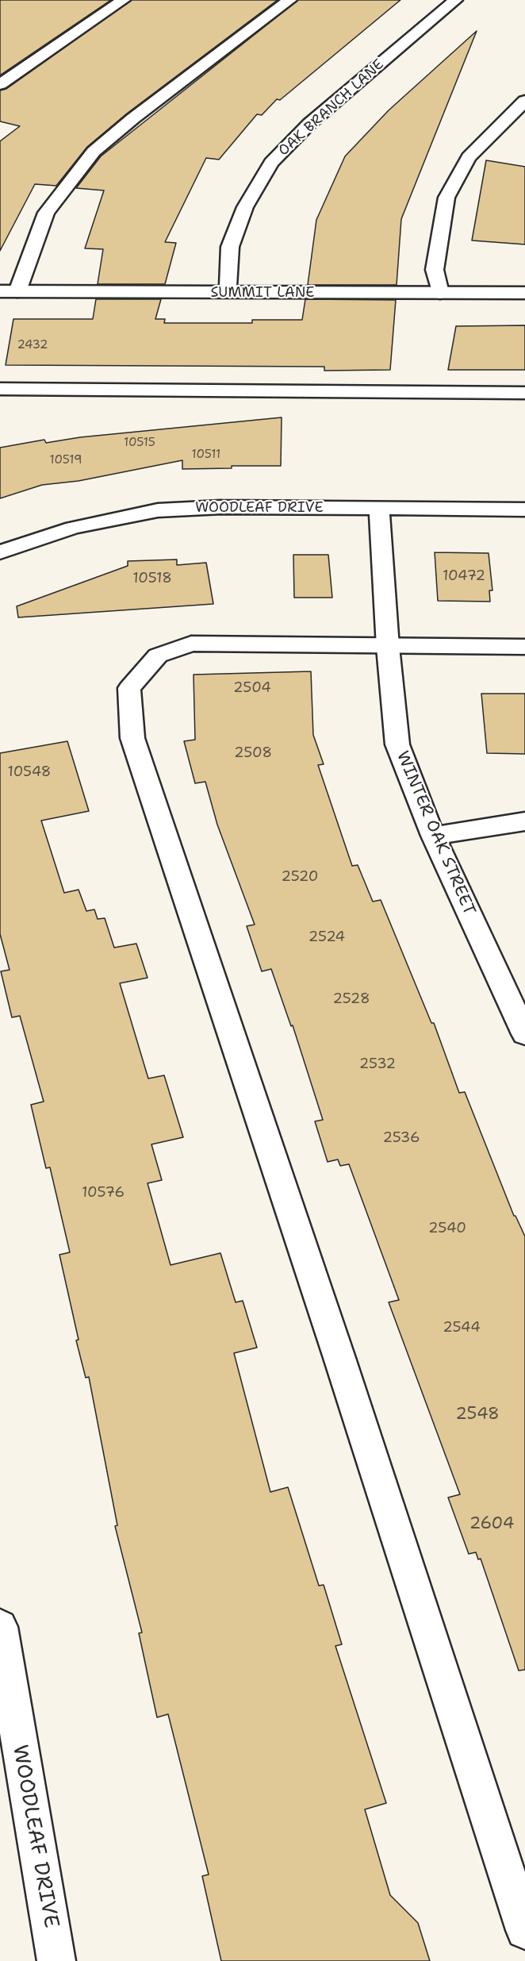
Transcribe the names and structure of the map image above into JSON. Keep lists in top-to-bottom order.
{
  "streets": {
    "street": [
      "OAK BRANCH LANE",
      "SUMMIT LANE",
      "WOODLEAF DRIVE",
      "WINTER OAK STREET"
    ]
  },
  "crossings": [
    ["OAK BRANCH LANE", "SUMMIT LANE"],
    ["WOODLEAF DRIVE", "WINTER OAK STREET"]
  ],
  "house_numbers": [
    "2432",
    "10515",
    "10511",
    "10519",
    "10472",
    "10518",
    "2504",
    "2508",
    "10548",
    "2520",
    "2524",
    "2528",
    "2532",
    "2536",
    "10576",
    "2540",
    "2544",
    "2548",
    "2604"
  ]
}
